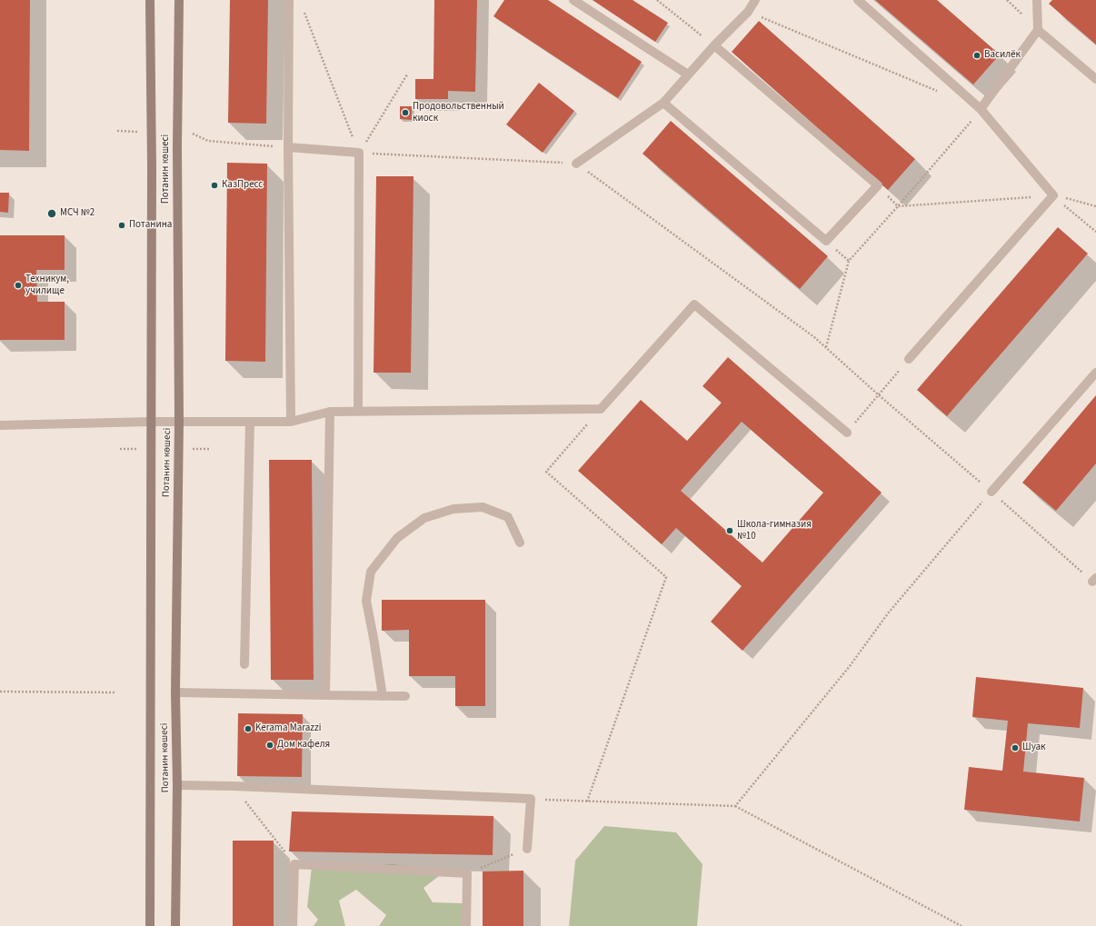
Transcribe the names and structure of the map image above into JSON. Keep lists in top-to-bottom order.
{
  "streets": {
    "main road": ["Потанин көшесі"]
  },
  "places": [
    "Василёк",
    "Продовольственный киоск",
    "КазПресс",
    "МСЧ №2",
    "Потанина",
    "Техникум, училище",
    "Школа-гимназия №10",
    "Kerama Marazzi",
    "Дом кафеля",
    "Шуак"
  ]
}
